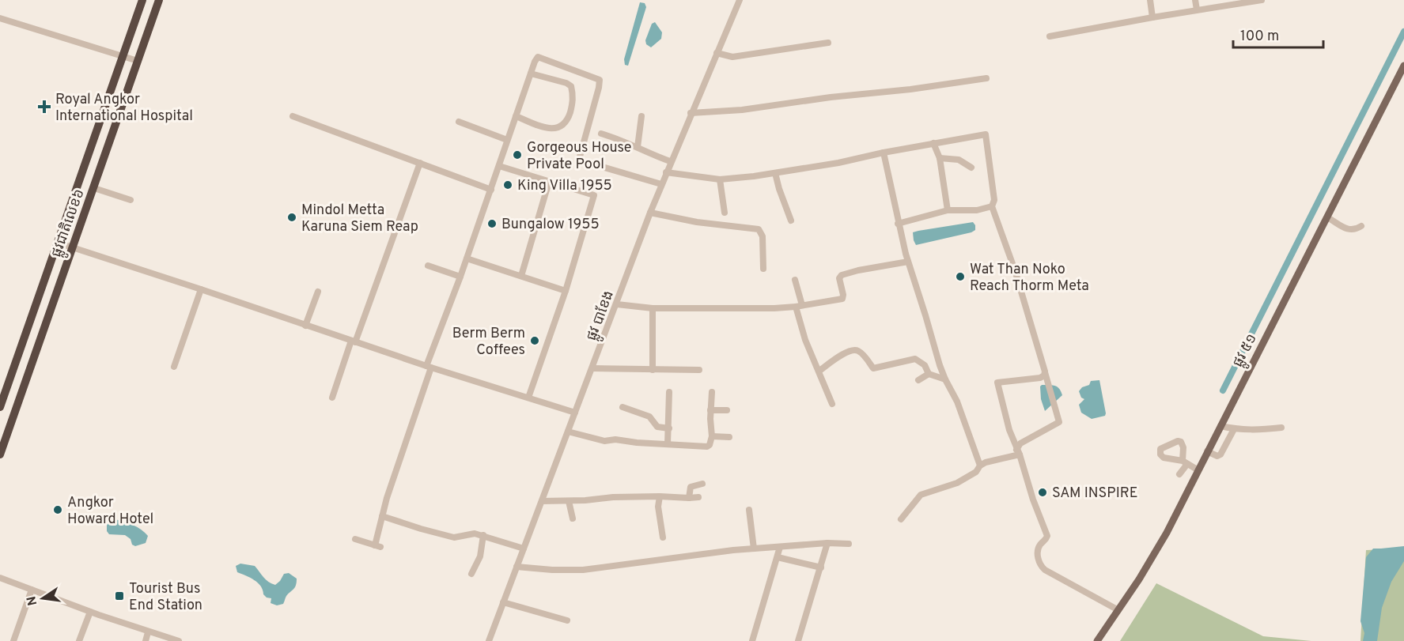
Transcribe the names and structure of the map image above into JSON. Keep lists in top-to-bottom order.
{
  "streets": {
    "highway": ["ផ្លូវជាតិលេខ៦"],
    "main road": ["ផ្លូវ ៥១"],
    "street": ["ផ្លូវ បាខែង"]
  },
  "places": {
    "health": ["Royal Angkor International Hospital"],
    "other": [
      "Gorgeous House Private Pool",
      "King Villa 1955",
      "Mindol Metta Karuna Siem Reap",
      "Bungalow 1955",
      "Wat Than Noko Reach Thorm Meta",
      "Berm Berm Coffees",
      "SAM INSPIRE",
      "Angkor Howard Hotel"
    ],
    "transit": ["Tourist Bus End Station"]
  },
  "scale_bar": "100 m",
  "north": "left"
}
